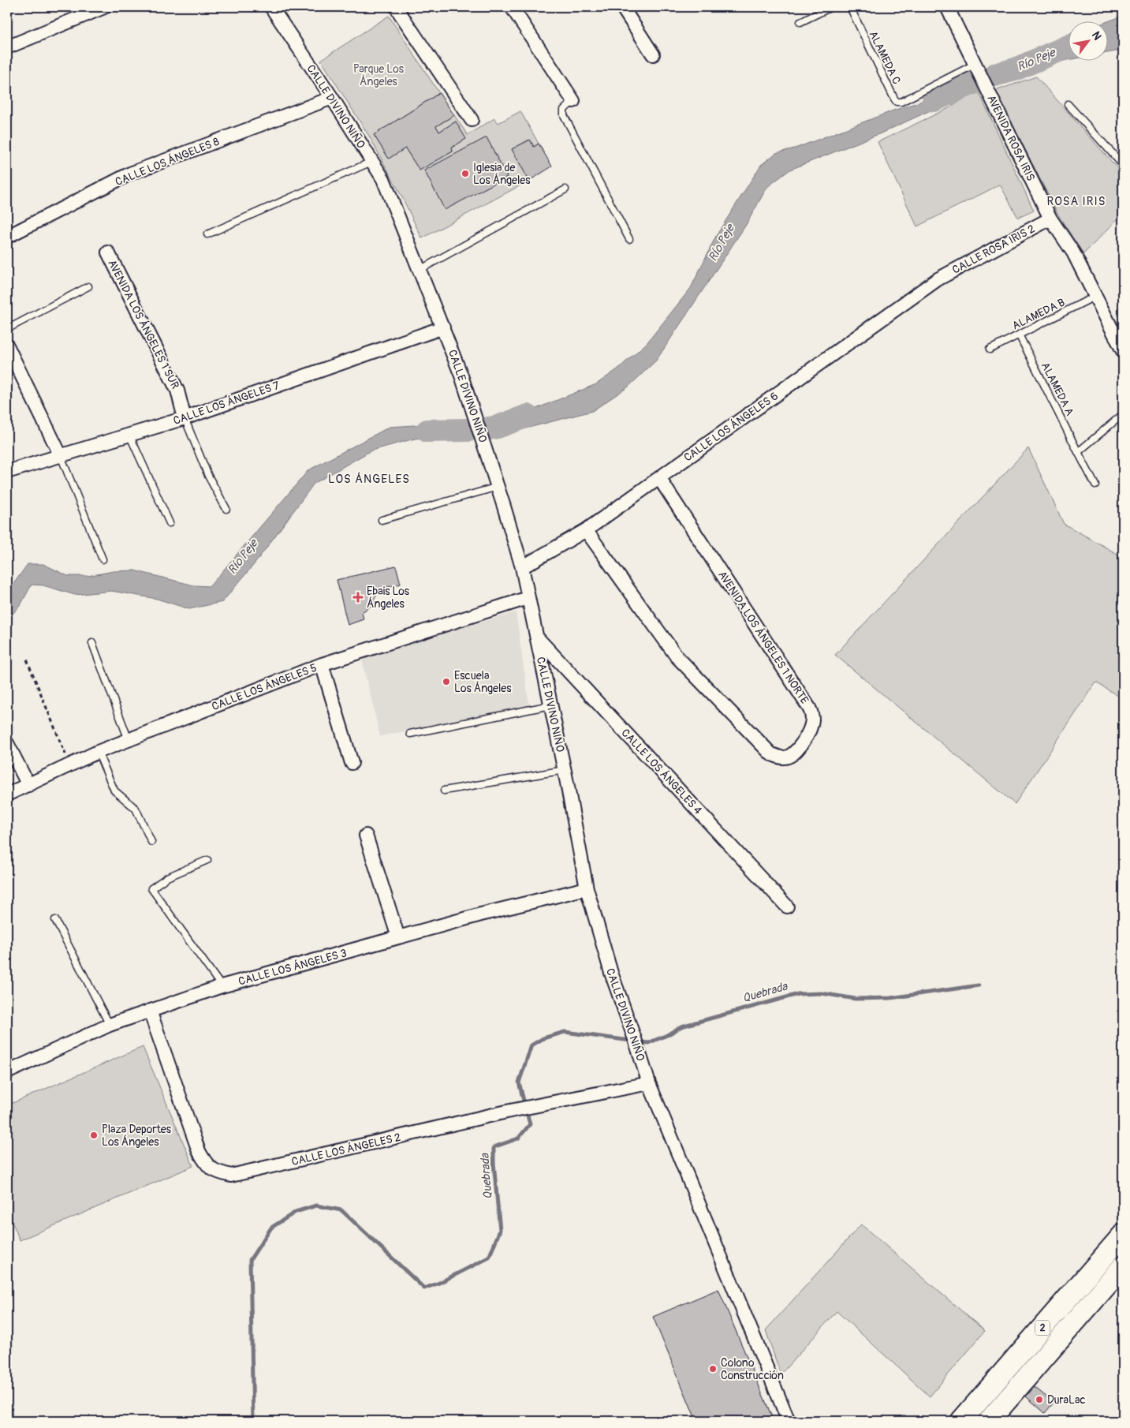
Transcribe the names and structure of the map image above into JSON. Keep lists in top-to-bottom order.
{
  "streets": {
    "highway": ["2"],
    "street": [
      "CALLE DIVINO NIÑO",
      "AVENIDA ROSA IRIS",
      "CALLE LOS ÁNGELES 8",
      "CALLE ROSA IRIS 2",
      "AVENIDA LOS ÁNGELES 1 SUR",
      "CALLE LOS ÁNGELES 7",
      "CALLE LOS ÁNGELES 6",
      "AVENIDA LOS ÁNGELES 1 NORTE",
      "CALLE LOS ÁNGELES 5",
      "CALLE LOS ÁNGELES 4",
      "CALLE LOS ÁNGELES 3",
      "CALLE LOS ÁNGELES 2"
    ],
    "lane": ["ALAMEDA C", "ALAMEDA B", "ALAMEDA A"]
  },
  "crossings": [
    ["ALAMEDA C", "AVENIDA ROSA IRIS"],
    ["CALLE DIVINO NIÑO", "CALLE LOS ÁNGELES 8"],
    ["CALLE DIVINO NIÑO", "CALLE LOS ÁNGELES 7"],
    ["CALLE DIVINO NIÑO", "CALLE LOS ÁNGELES 6"],
    ["CALLE DIVINO NIÑO", "CALLE LOS ÁNGELES 5"],
    ["CALLE DIVINO NIÑO", "CALLE LOS ÁNGELES 4"],
    ["CALLE DIVINO NIÑO", "CALLE LOS ÁNGELES 3"],
    ["CALLE DIVINO NIÑO", "CALLE LOS ÁNGELES 2"],
    ["AVENIDA ROSA IRIS", "CALLE ROSA IRIS 2"],
    ["AVENIDA ROSA IRIS", "ALAMEDA B"],
    ["CALLE ROSA IRIS 2", "CALLE LOS ÁNGELES 6"],
    ["ALAMEDA B", "ALAMEDA A"],
    ["AVENIDA LOS ÁNGELES 1 SUR", "CALLE LOS ÁNGELES 7"],
    ["CALLE LOS ÁNGELES 6", "AVENIDA LOS ÁNGELES 1 NORTE"],
    ["CALLE LOS ÁNGELES 3", "CALLE LOS ÁNGELES 2"]
  ],
  "districts": ["ROSA IRIS", "LOS ÁNGELES"],
  "water": ["Río Peje", "Quebrada"],
  "parks": ["Parque Los Ángeles"],
  "places": {
    "other": [
      "Iglesia de Los Ángeles",
      "Escuela Los Ángeles",
      "Plaza Deportes Los Ángeles",
      "Colono Construcción",
      "DuraLac"
    ],
    "health": ["Ebais Los Ángeles"]
  },
  "north": "top right"
}
